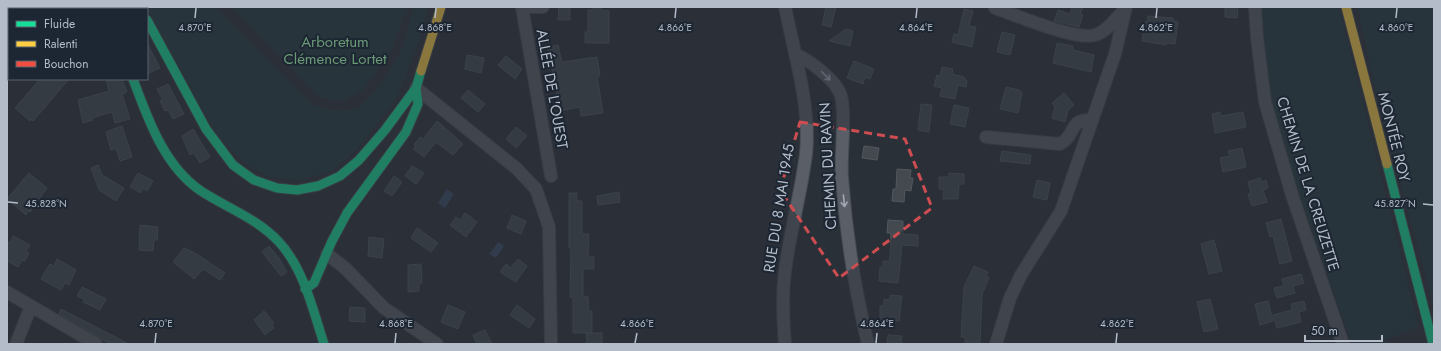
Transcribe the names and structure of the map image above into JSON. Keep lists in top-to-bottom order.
{
  "streets": {
    "street": [
      "ALLÉE DE L'OUEST",
      "MONTÉE ROY",
      "CHEMIN DU RAVIN",
      "CHEMIN DE LA CREUZETTE",
      "RUE DU 8 MAI 1945"
    ]
  },
  "crossings": [
    ["CHEMIN DU RAVIN", "RUE DU 8 MAI 1945"]
  ],
  "one_way": ["CHEMIN DU RAVIN"],
  "parks": ["Arboretum Clémence Lortet"],
  "legend": ["Fluide", "Ralenti", "Bouchon"],
  "scale_bar": "50 m",
  "coordinates": [
    "4.870°E",
    "4.868°E",
    "4.866°E",
    "4.864°E",
    "4.862°E",
    "4.860°E",
    "45.828°N",
    "45.827°N"
  ]
}
